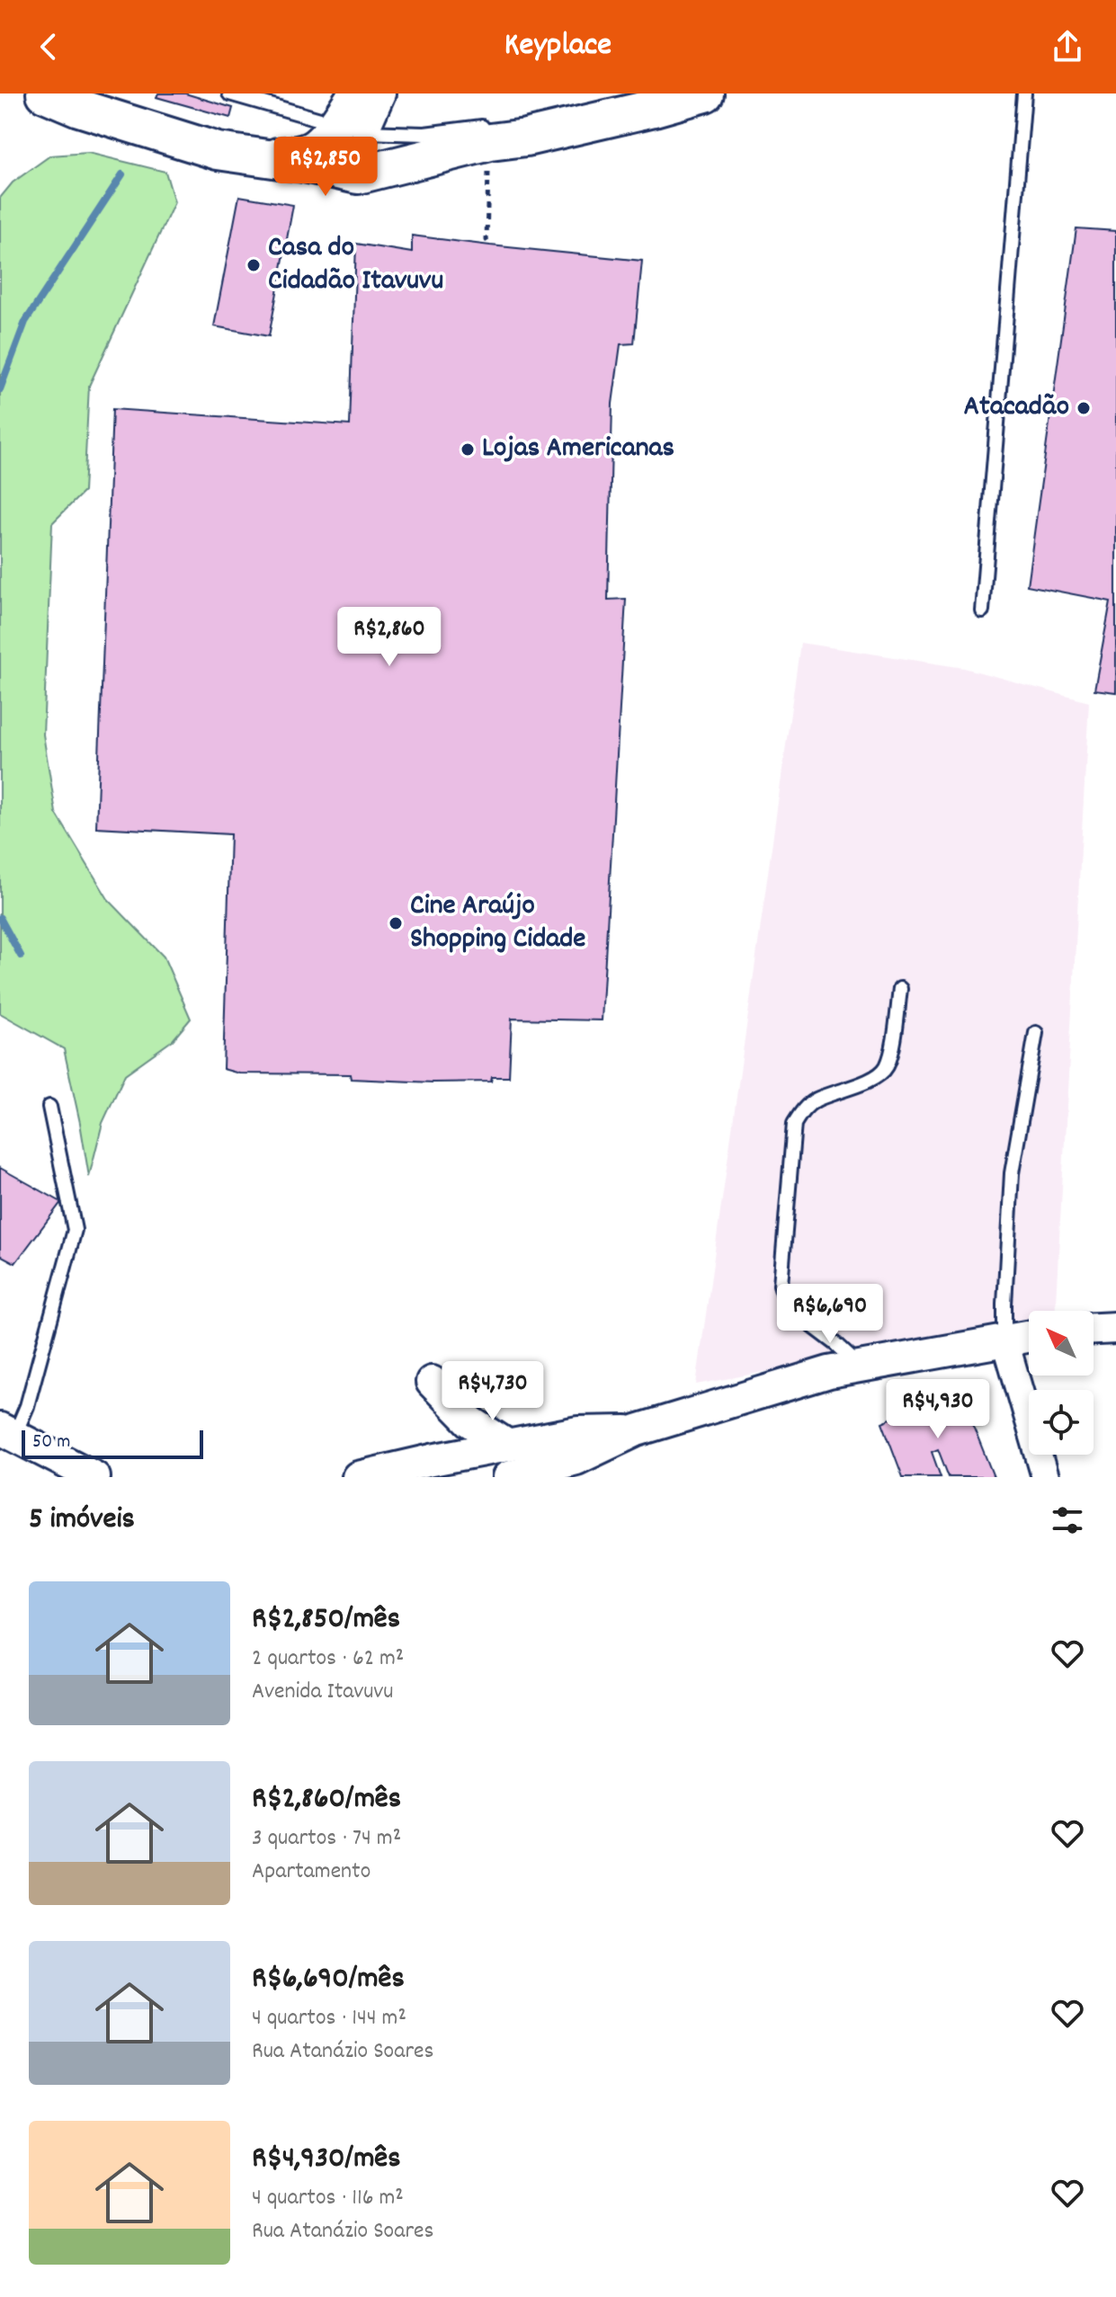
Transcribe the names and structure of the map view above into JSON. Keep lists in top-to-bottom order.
{
  "places": [
    "Casa do Cidadão Itavuvu",
    "Atacadão",
    "Lojas Americanas",
    "Cine Araújo Shopping Cidade"
  ],
  "scale_bar": "50 m",
  "north": "top left",
  "page": {
    "header": "Keyplace",
    "price": [
      "R$2,850",
      "R$2,860",
      "R$6,690",
      "R$4,730",
      "R$4,930"
    ],
    "scale": "50 m",
    "heading": "5 imóveis",
    "list": [
      {
        "name": "R$2,850/mês",
        "note": "2 quartos · 62 m² · Avenida Itavuvu"
      },
      {
        "name": "R$2,860/mês",
        "note": "3 quartos · 74 m² · Apartamento"
      },
      {
        "name": "R$6,690/mês",
        "note": "4 quartos · 144 m² · Rua Atanázio Soares"
      },
      {
        "name": "R$4,930/mês",
        "note": "4 quartos · 116 m² · Rua Atanázio Soares"
      }
    ]
  }
}
